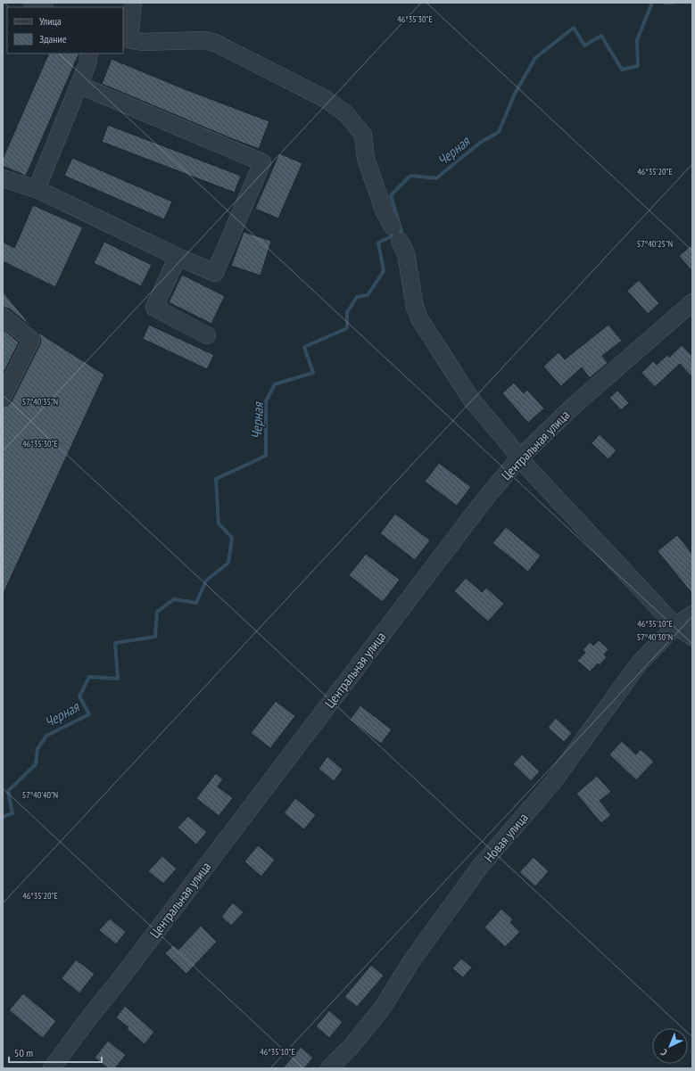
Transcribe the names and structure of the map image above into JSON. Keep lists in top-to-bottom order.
{
  "streets": {
    "street": ["Центральная улица", "Новая улица"]
  },
  "water": ["Черная"],
  "legend": ["Улица", "Здание"],
  "scale_bar": "50 m",
  "north": "bottom left",
  "coordinates": [
    "46°35'30\"E",
    "46°35'20\"E",
    "57°40'25\"N",
    "57°40'35\"N",
    "46°35'10\"E",
    "57°40'30\"N",
    "57°40'40\"N"
  ]
}
